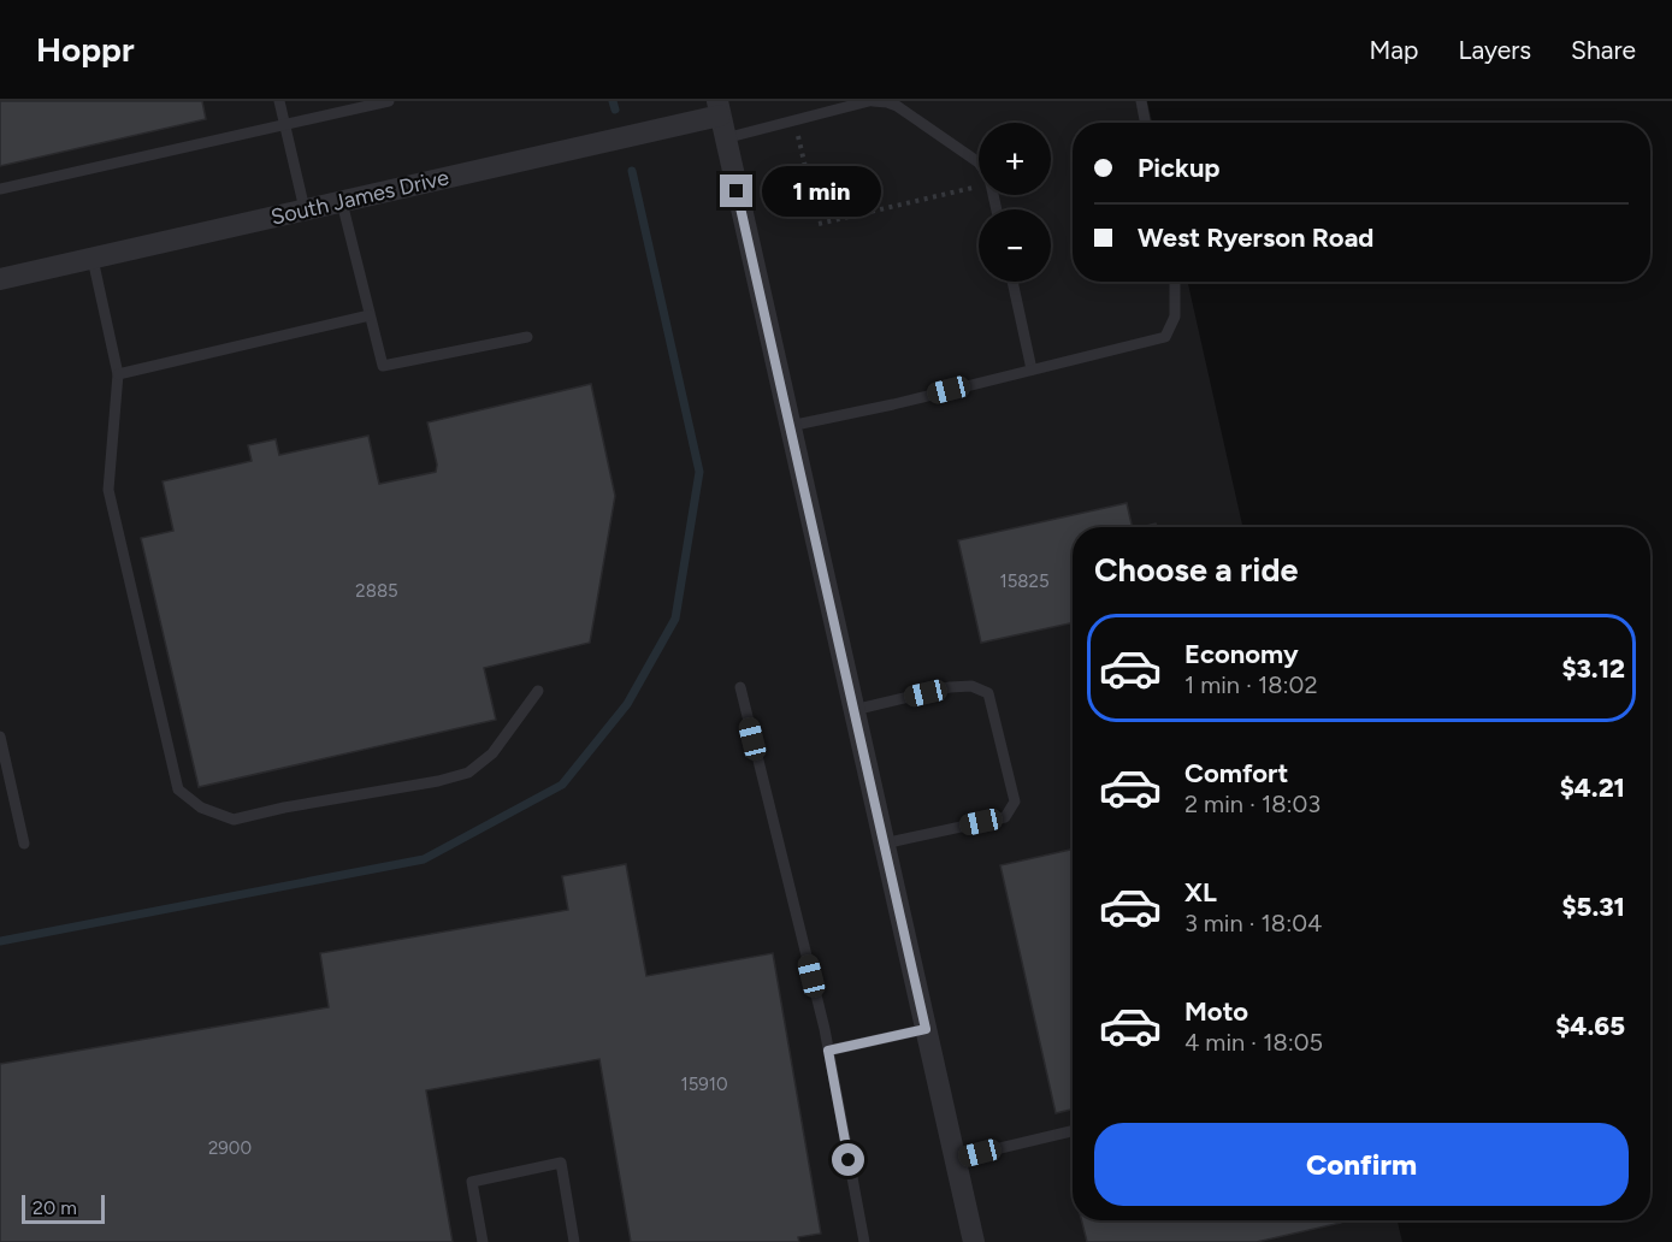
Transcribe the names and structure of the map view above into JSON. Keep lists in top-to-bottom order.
{
  "streets": {
    "street": ["South James Drive"]
  },
  "house_numbers": [
    "15825",
    "2885",
    "15910",
    "2900"
  ],
  "scale_bar": "20 m",
  "page": {
    "header": "Hoppr",
    "nav": ["Map", "Layers", "Share"],
    "map_buttons": ["+", "−"],
    "banner": ["Pickup", "West Ryerson Road"],
    "bubble": "1 min",
    "heading": "Choose a ride",
    "list": [
      {
        "name": "Economy",
        "note": "1 min · 18:02",
        "value": "$3.12"
      },
      {
        "name": "Comfort",
        "note": "2 min · 18:03",
        "value": "$4.21"
      },
      {
        "name": "XL",
        "note": "3 min · 18:04",
        "value": "$5.31"
      },
      {
        "name": "Moto",
        "note": "4 min · 18:05",
        "value": "$4.65"
      }
    ],
    "buttons": "Confirm",
    "scale": "20 m"
  }
}
